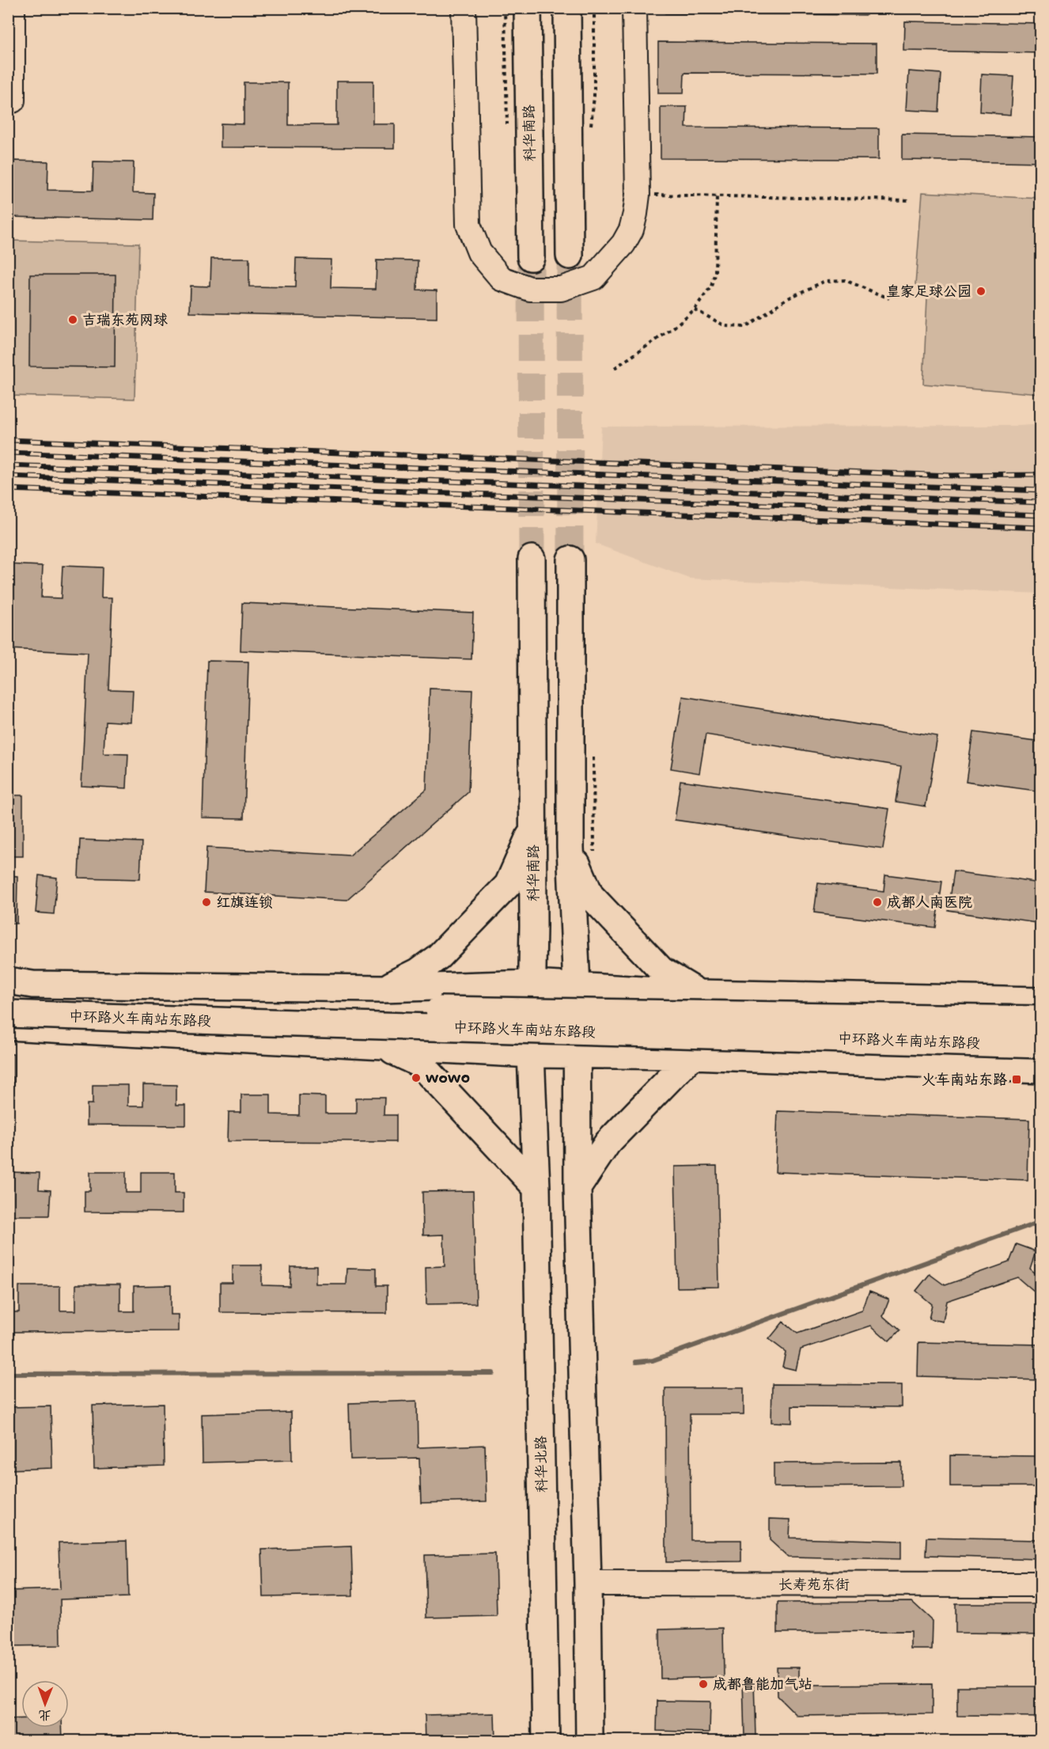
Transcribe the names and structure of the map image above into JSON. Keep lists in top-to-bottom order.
{
  "streets": {
    "main road": ["科华南路", "中环路火车南站东路段", "科华北路"],
    "street": ["长寿苑东街"]
  },
  "crossings": [
    ["科华南路", "科华北路"]
  ],
  "places": {
    "other": [
      "皇家足球公园",
      "吉瑞东苑网球",
      "红旗连锁",
      "成都人南医院",
      "wowo",
      "成都鲁能加气站"
    ],
    "transit": ["火车南站东路"]
  },
  "north": "bottom"
}
